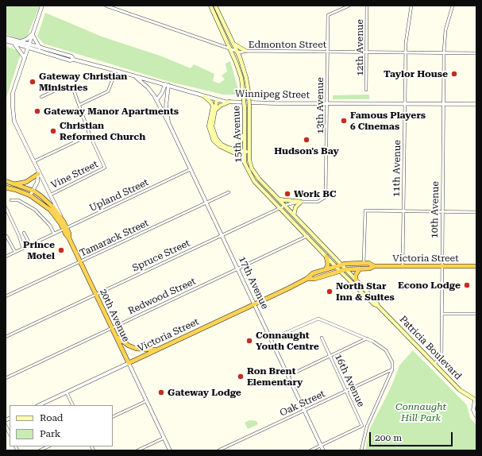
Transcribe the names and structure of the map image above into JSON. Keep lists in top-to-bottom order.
{
  "streets": {
    "highway": ["Victoria Street", "20th Avenue"],
    "main road": ["15th Avenue", "Patricia Boulevard"],
    "street": [
      "Edmonton Street",
      "12th Avenue",
      "Winnipeg Street",
      "13th Avenue",
      "11th Avenue",
      "Vine Street",
      "Upland Street",
      "10th Avenue",
      "Tamarack Street",
      "Spruce Street",
      "17th Avenue",
      "Redwood Street",
      "16th Avenue",
      "Oak Street"
    ]
  },
  "crossings": [
    ["Edmonton Street", "12th Avenue"],
    ["Edmonton Street", "13th Avenue"],
    ["Edmonton Street", "15th Avenue"],
    ["Edmonton Street", "11th Avenue"],
    ["Edmonton Street", "10th Avenue"],
    ["Winnipeg Street", "13th Avenue"],
    ["Winnipeg Street", "11th Avenue"],
    ["Winnipeg Street", "10th Avenue"],
    ["Winnipeg Street", "17th Avenue"],
    ["Winnipeg Street", "20th Avenue"],
    ["13th Avenue", "Spruce Street"],
    ["15th Avenue", "Spruce Street"],
    ["15th Avenue", "Victoria Street"],
    ["15th Avenue", "Redwood Street"],
    ["15th Avenue", "Patricia Boulevard"],
    ["11th Avenue", "Victoria Street"],
    ["Vine Street", "20th Avenue"],
    ["Upland Street", "17th Avenue"],
    ["Upland Street", "20th Avenue"],
    ["10th Avenue", "Victoria Street"],
    ["10th Avenue", "Patricia Boulevard"],
    ["Tamarack Street", "17th Avenue"],
    ["Tamarack Street", "20th Avenue"],
    ["Spruce Street", "17th Avenue"],
    ["Spruce Street", "20th Avenue"],
    ["Victoria Street", "17th Avenue"],
    ["Victoria Street", "20th Avenue"],
    ["Victoria Street", "Patricia Boulevard"],
    ["17th Avenue", "Redwood Street"],
    ["17th Avenue", "Oak Street"],
    ["Redwood Street", "20th Avenue"],
    ["16th Avenue", "Oak Street"]
  ],
  "parks": ["Connaught Hill Park"],
  "places": [
    "Taylor House",
    "Gateway Christian Ministries",
    "Gateway Manor Apartments",
    "Famous Players 6 Cinemas",
    "Christian Reformed Church",
    "Hudson's Bay",
    "Work BC",
    "Prince Motel",
    "Econo Lodge",
    "North Star Inn & Suites",
    "Connaught Youth Centre",
    "Ron Brent Elementary",
    "Gateway Lodge"
  ],
  "legend": ["Road", "Park"],
  "scale_bar": "200 m"
}
